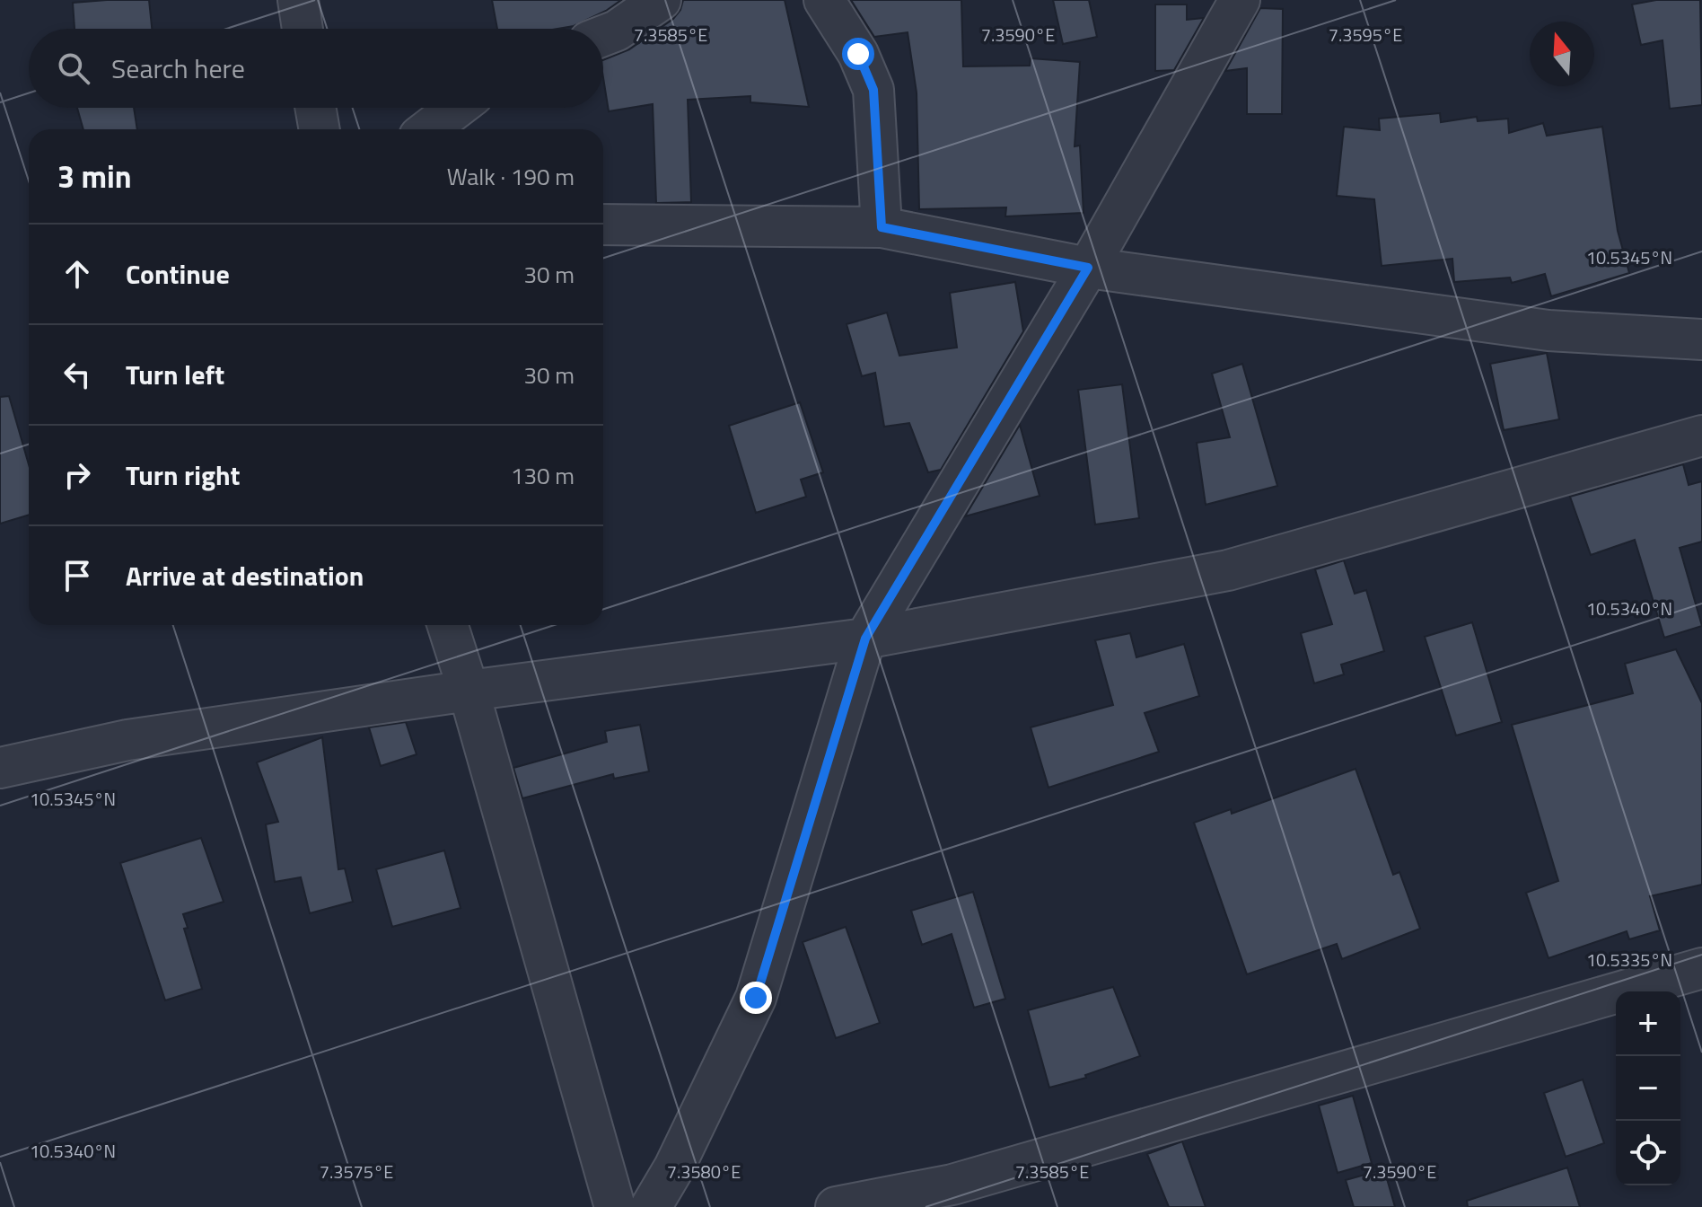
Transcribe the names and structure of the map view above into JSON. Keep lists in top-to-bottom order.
{
  "north": "top",
  "page": {
    "search": "Search here",
    "heading": ["3 min", "Walk · 190 m"],
    "list": [
      ["Continue", "30 m"],
      ["Turn left", "30 m"],
      ["Turn right", "130 m"],
      "Arrive at destination"
    ],
    "map_buttons": ["+", "−"]
  },
  "coordinates": [
    "7.3585°E",
    "7.3590°E",
    "7.3595°E",
    "10.5345°N",
    "10.5340°N",
    "10.5335°N",
    "7.3575°E",
    "7.3580°E"
  ]
}
